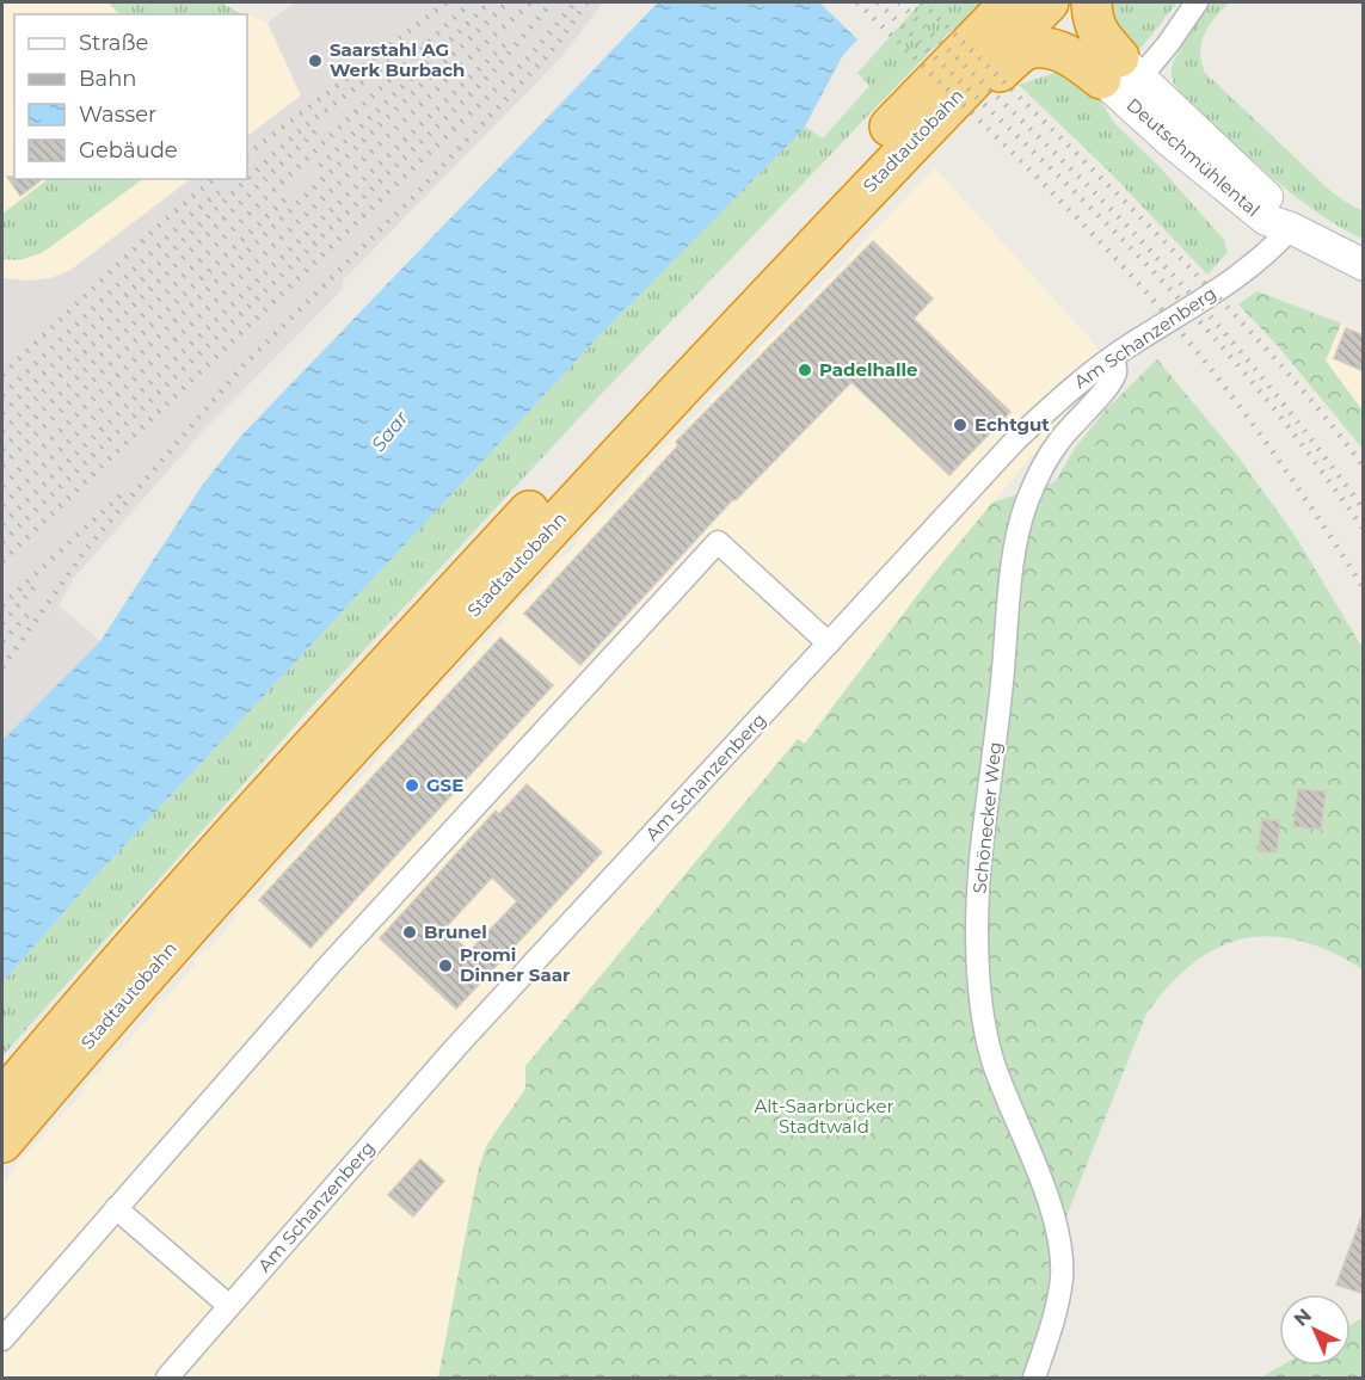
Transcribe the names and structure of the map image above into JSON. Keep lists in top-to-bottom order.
{
  "streets": {
    "highway": ["Stadtautobahn"],
    "main road": ["Deutschmühlental"],
    "street": ["Am Schanzenberg", "Schönecker Weg"]
  },
  "crossings": [
    ["Deutschmühlental", "Am Schanzenberg"],
    ["Am Schanzenberg", "Schönecker Weg"]
  ],
  "water": ["Saar"],
  "parks": ["Alt-Saarbrücker Stadtwald"],
  "places": [
    "Saarstahl AG Werk Burbach",
    "Padelhalle",
    "Echtgut",
    "GSE",
    "Brunel",
    "Promi Dinner Saar"
  ],
  "legend": [
    "Straße",
    "Bahn",
    "Wasser",
    "Gebäude"
  ],
  "north": "top left"
}
